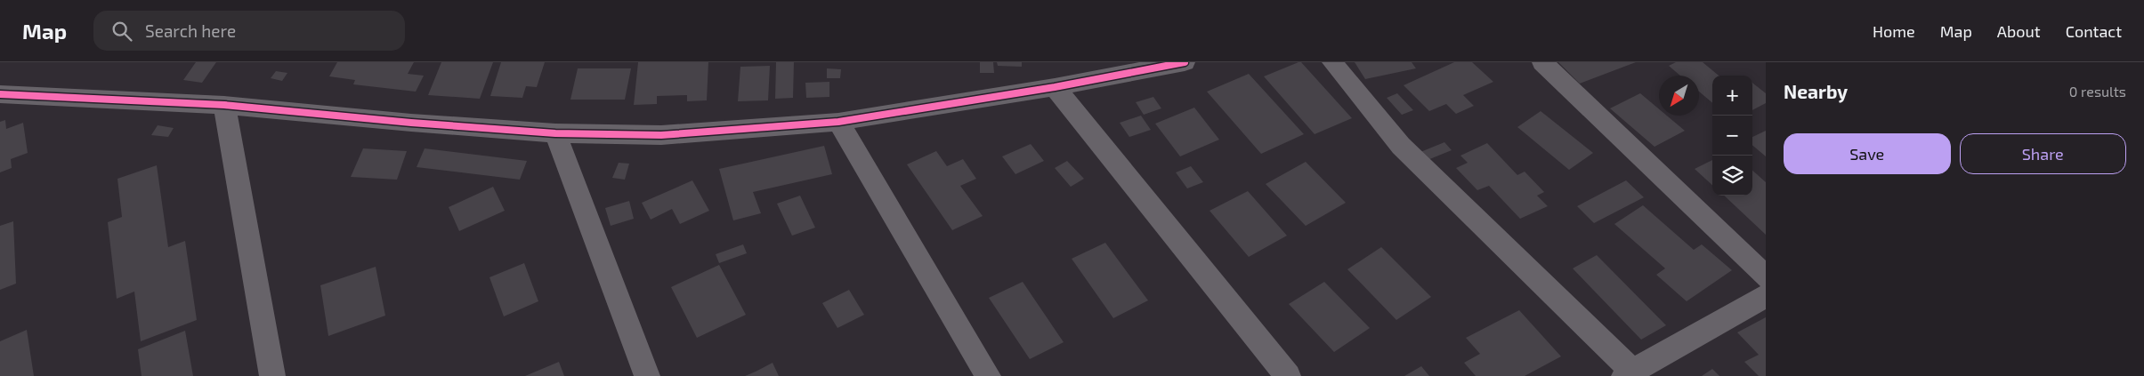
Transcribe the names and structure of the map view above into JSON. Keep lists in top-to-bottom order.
{
  "north": "bottom left",
  "page": {
    "header": "Map",
    "search": "Search here",
    "nav": [
      "Home",
      "Map",
      "About",
      "Contact"
    ],
    "heading": ["Nearby", "0 results"],
    "map_buttons": ["+", "−"],
    "buttons": ["Save", "Share"]
  }
}
